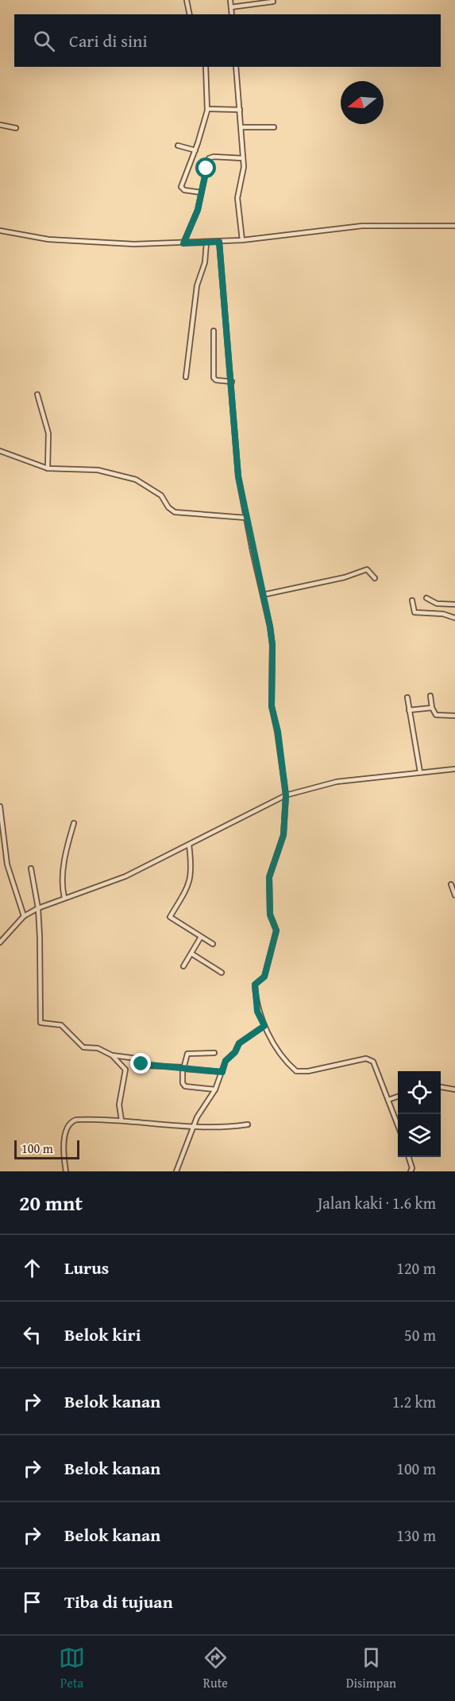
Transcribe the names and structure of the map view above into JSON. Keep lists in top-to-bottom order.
{
  "scale_bar": "100 m",
  "north": "left",
  "page": {
    "search": "Cari di sini",
    "scale": "100 m",
    "heading": ["20 mnt", "Jalan kaki · 1.6 km"],
    "list": [
      ["Lurus", "120 m"],
      ["Belok kiri", "50 m"],
      ["Belok kanan", "1.2 km"],
      ["Belok kanan", "100 m"],
      ["Belok kanan", "130 m"],
      "Tiba di tujuan"
    ],
    "nav": ["Peta", "Rute", "Disimpan"]
  }
}
